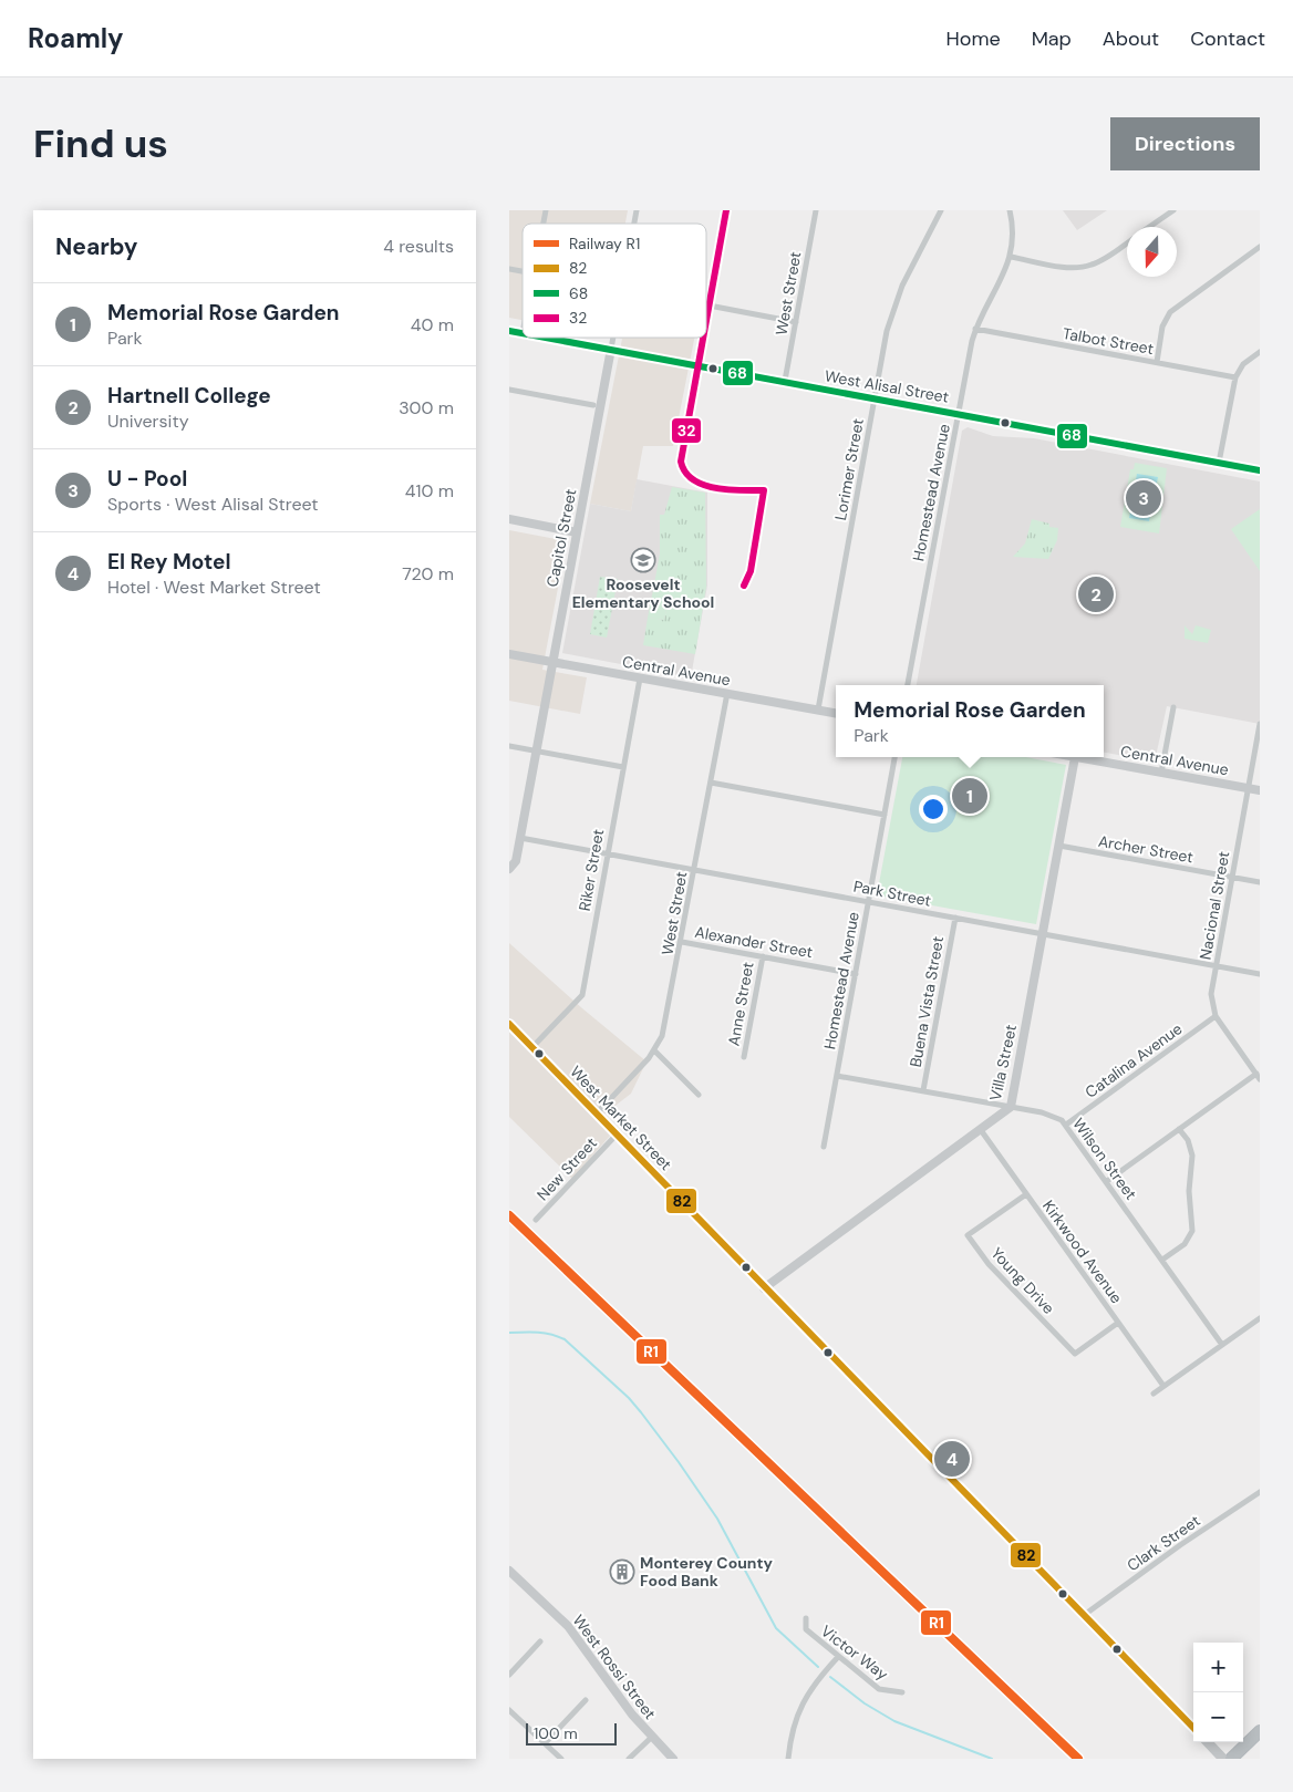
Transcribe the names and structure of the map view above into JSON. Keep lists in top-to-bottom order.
{
  "streets": {
    "main road": ["West Market Street"],
    "street": [
      "West Street",
      "Talbot Street",
      "West Alisal Street",
      "Lorimer Street",
      "Homestead Avenue",
      "Capitol Street",
      "Central Avenue",
      "Archer Street",
      "Riker Street",
      "Park Street",
      "Nacional Street",
      "Alexander Street",
      "Buena Vista Street",
      "Anne Street",
      "Catalina Avenue",
      "Villa Street",
      "Wilson Street",
      "New Street",
      "Kirkwood Avenue",
      "Young Drive",
      "Clark Street",
      "Victor Way",
      "West Rossi Street"
    ]
  },
  "crossings": [
    ["West Street", "West Alisal Street"],
    ["West Street", "Central Avenue"],
    ["West Street", "Park Street"],
    ["West Street", "Alexander Street"],
    ["West Street", "West Market Street"],
    ["Talbot Street", "Homestead Avenue"],
    ["West Alisal Street", "Lorimer Street"],
    ["West Alisal Street", "Homestead Avenue"],
    ["West Alisal Street", "Capitol Street"],
    ["Lorimer Street", "Central Avenue"],
    ["Homestead Avenue", "Park Street"],
    ["Homestead Avenue", "Alexander Street"],
    ["Homestead Avenue", "Wilson Street"],
    ["Capitol Street", "Central Avenue"],
    ["Capitol Street", "Park Street"],
    ["Central Avenue", "Riker Street"],
    ["Central Avenue", "Nacional Street"],
    ["Central Avenue", "Villa Street"],
    ["Archer Street", "Nacional Street"],
    ["Archer Street", "Villa Street"],
    ["Riker Street", "Park Street"],
    ["Riker Street", "West Market Street"],
    ["Park Street", "Nacional Street"],
    ["Park Street", "Buena Vista Street"],
    ["Park Street", "Villa Street"],
    ["Nacional Street", "Catalina Avenue"],
    ["Alexander Street", "Anne Street"],
    ["Buena Vista Street", "Wilson Street"],
    ["Catalina Avenue", "Wilson Street"],
    ["Villa Street", "West Market Street"],
    ["Villa Street", "Wilson Street"],
    ["Villa Street", "Kirkwood Avenue"],
    ["West Market Street", "New Street"],
    ["West Market Street", "Clark Street"],
    ["Kirkwood Avenue", "Young Drive"]
  ],
  "places": {
    "school or university": ["Roosevelt Elementary School"],
    "building": ["Monterey County Food Bank"]
  },
  "lines": [
    "transit line 32",
    "transit line 68",
    "transit line 82",
    "rail line R1"
  ],
  "legend": [
    "Railway R1",
    "82",
    "68",
    "32"
  ],
  "scale_bar": "100 m",
  "north": "bottom",
  "page": {
    "header": "Roamly",
    "nav": [
      "Home",
      "Map",
      "About",
      "Contact"
    ],
    "buttons": "Directions",
    "title": "Find us",
    "heading": ["Nearby", "4 results"],
    "list": [
      {
        "mark": "1",
        "name": "Memorial Rose Garden",
        "note": "Park",
        "value": "40 m"
      },
      {
        "mark": "2",
        "name": "Hartnell College",
        "note": "University",
        "value": "300 m"
      },
      {
        "mark": "3",
        "name": "U - Pool",
        "note": "Sports · West Alisal Street",
        "value": "410 m"
      },
      {
        "mark": "4",
        "name": "El Rey Motel",
        "note": "Hotel · West Market Street",
        "value": "720 m"
      }
    ],
    "pins": [
      "3",
      "2",
      "1",
      "4"
    ],
    "popup": ["Memorial Rose Garden", "Park"],
    "map_buttons": ["+", "−"],
    "scale": "100 m"
  }
}
